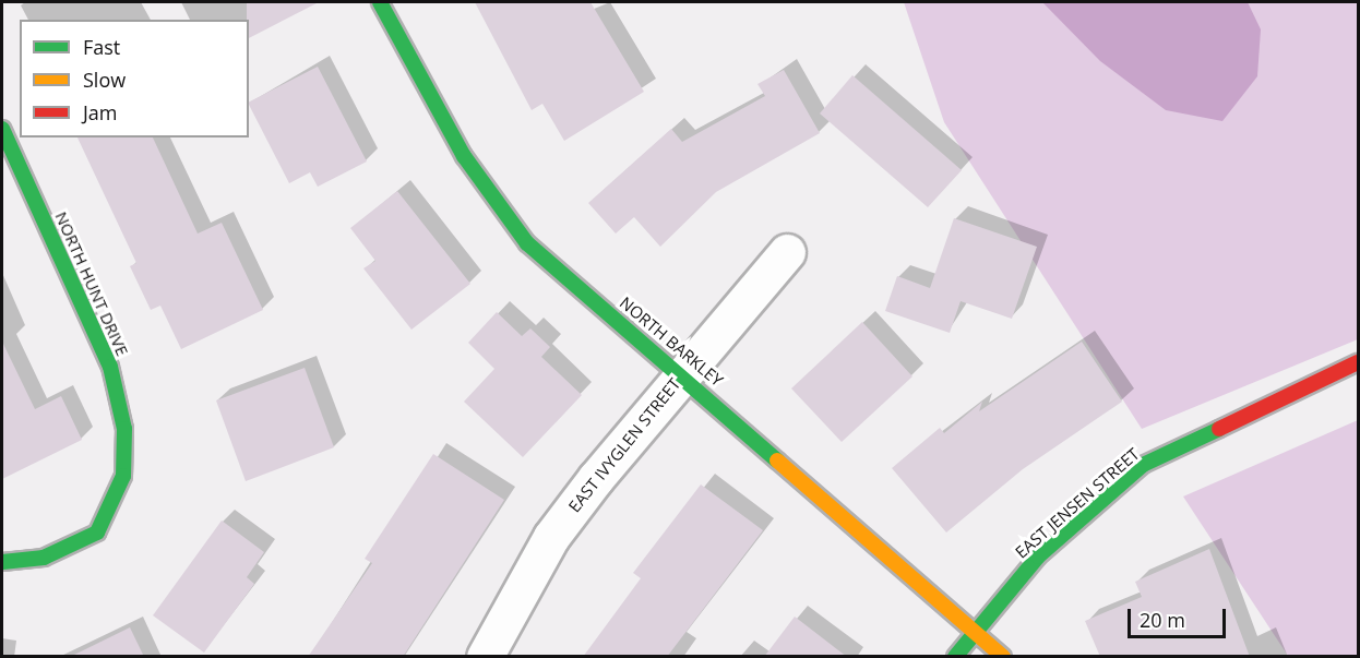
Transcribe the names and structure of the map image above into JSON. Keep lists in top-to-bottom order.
{
  "streets": {
    "street": [
      "NORTH HUNT DRIVE",
      "NORTH BARKLEY",
      "EAST IVYGLEN STREET",
      "EAST JENSEN STREET"
    ]
  },
  "crossings": [
    ["NORTH BARKLEY", "EAST IVYGLEN STREET"],
    ["NORTH BARKLEY", "EAST JENSEN STREET"]
  ],
  "legend": ["Fast", "Slow", "Jam"],
  "scale_bar": "20 m"
}
